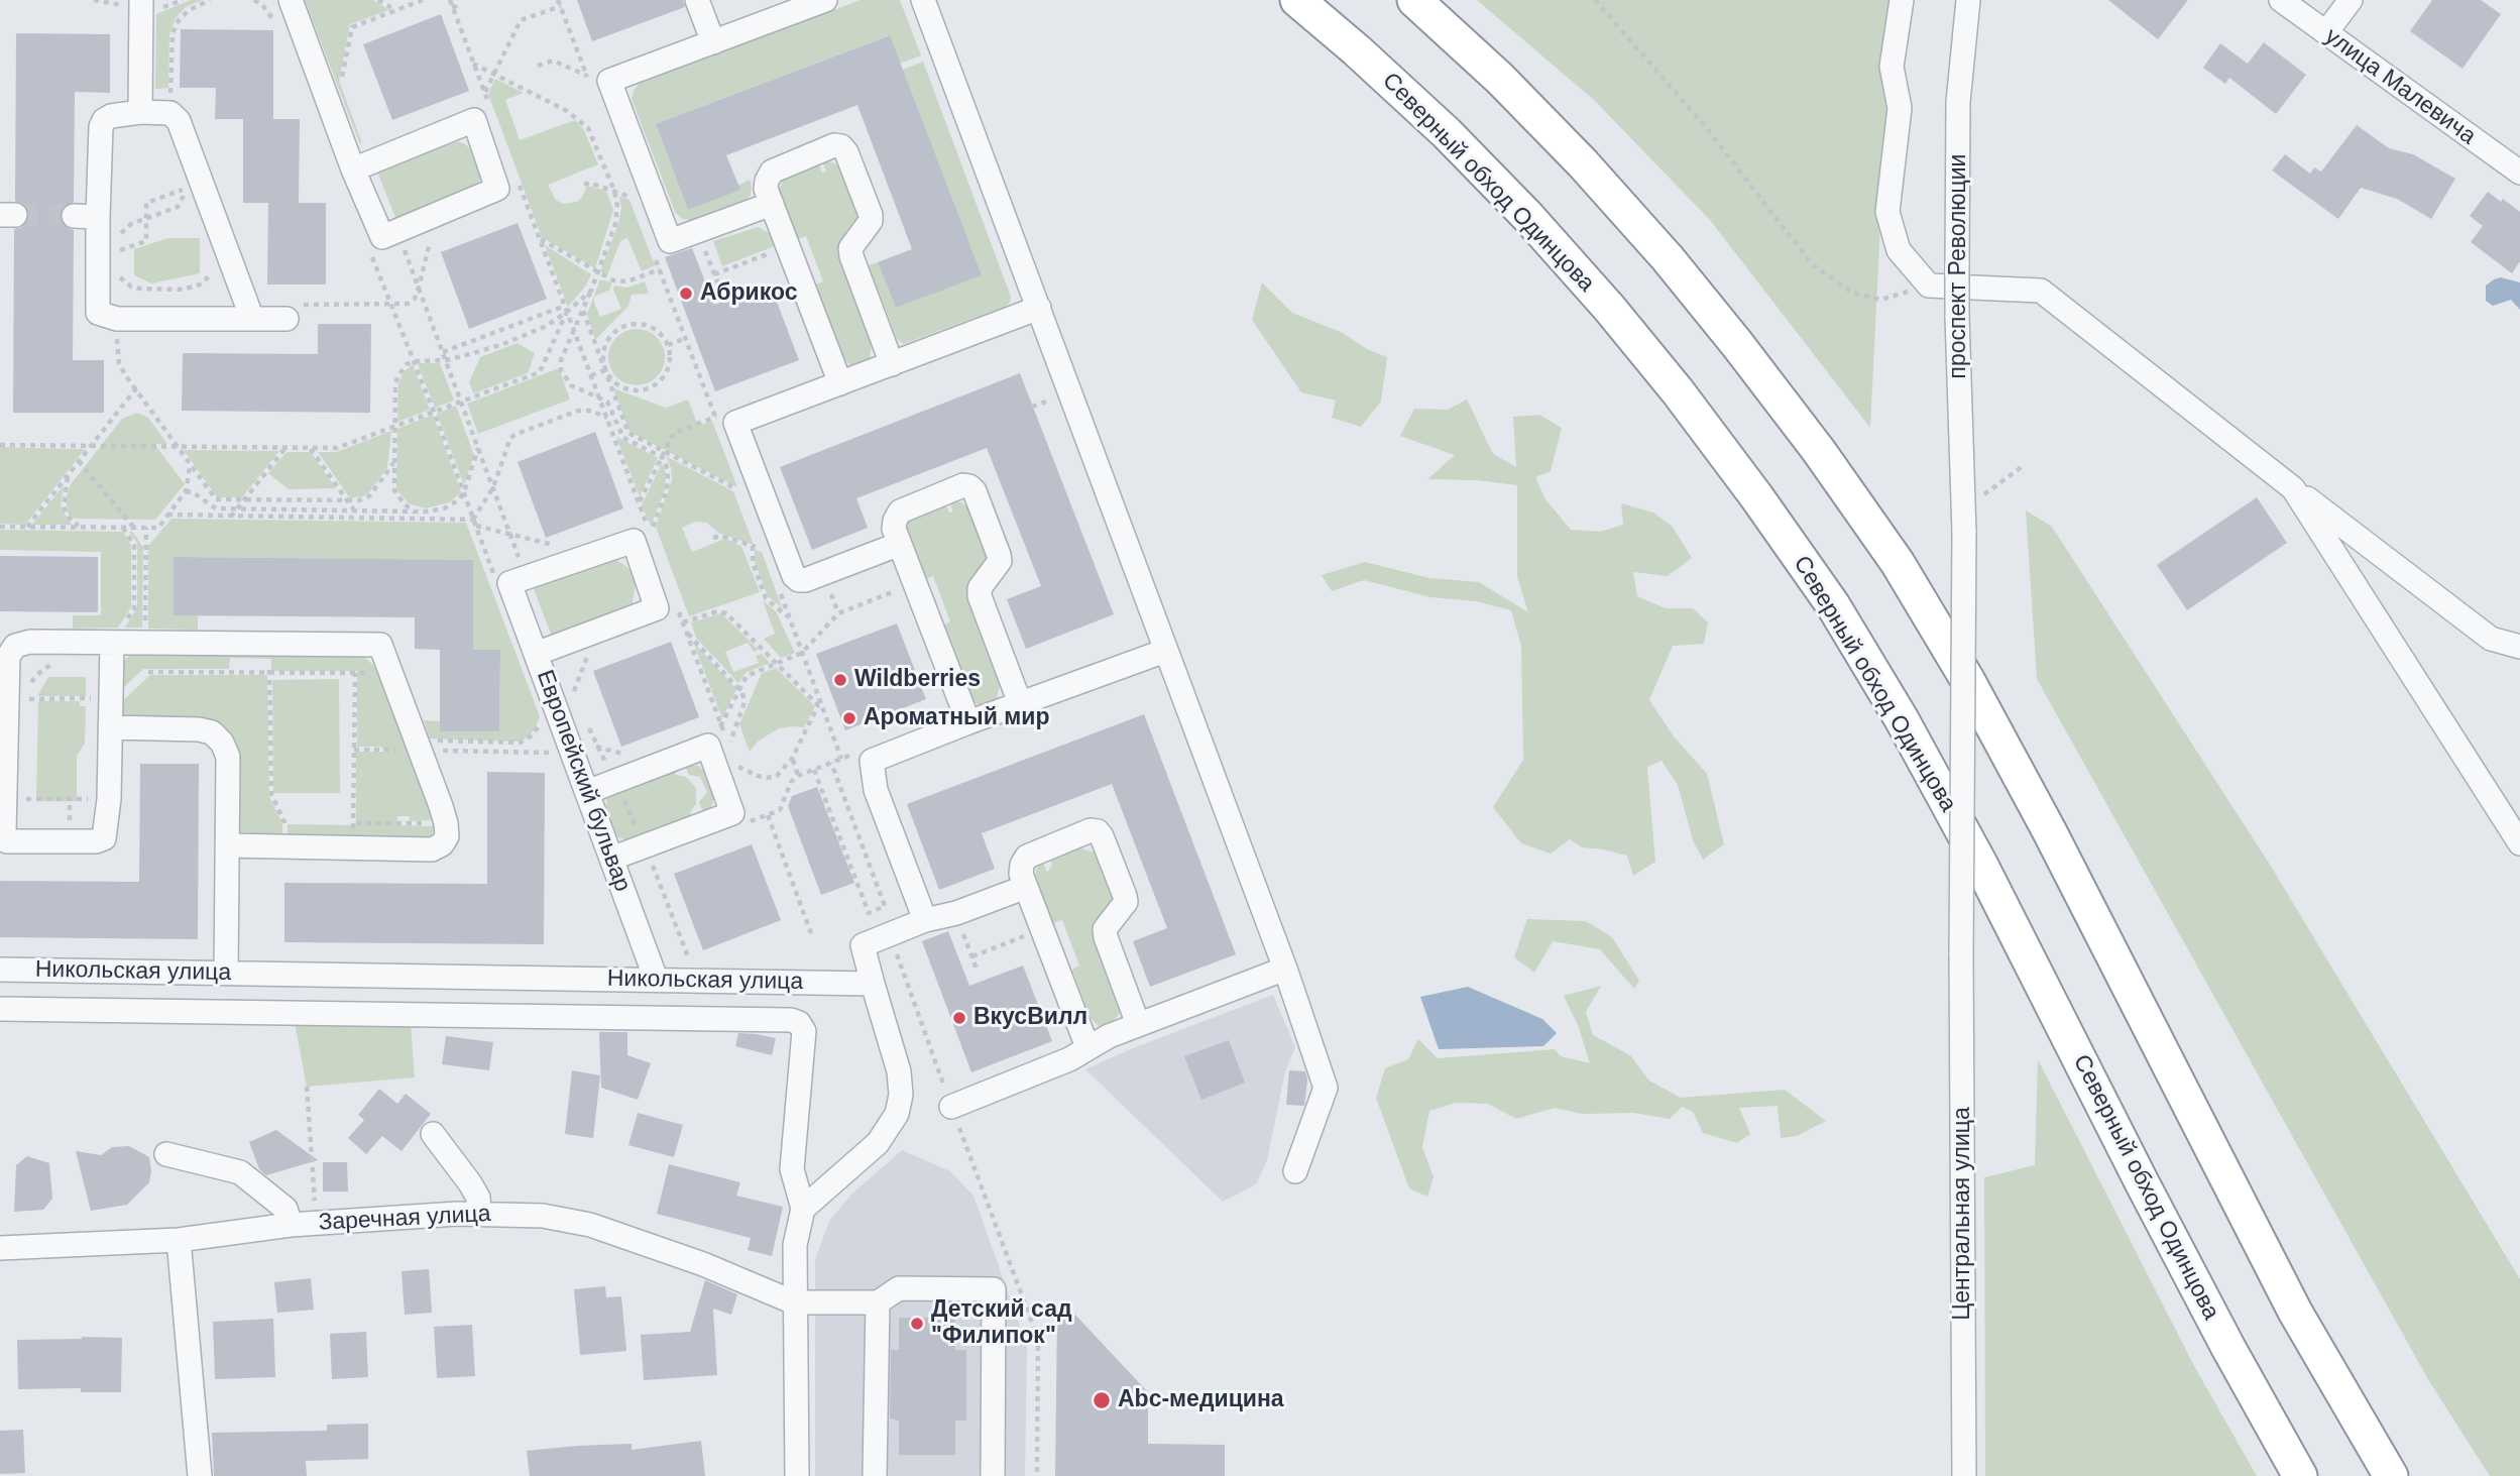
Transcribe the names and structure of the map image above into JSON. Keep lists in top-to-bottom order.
{
  "streets": {
    "highway": ["Северный обход Одинцова"],
    "street": [
      "улица Малевича",
      "проспект Революции",
      "Европейский бульвар",
      "Никольская улица",
      "Центральная улица",
      "Заречная улица"
    ]
  },
  "crossings": [
    ["проспект Революции", "Центральная улица"],
    ["Европейский бульвар", "Никольская улица"]
  ],
  "places": [
    "Абрикос",
    "Wildberries",
    "Ароматный мир",
    "ВкусВилл",
    "Детский сад \"Филипок\"",
    "Abc-медицина"
  ]
}
